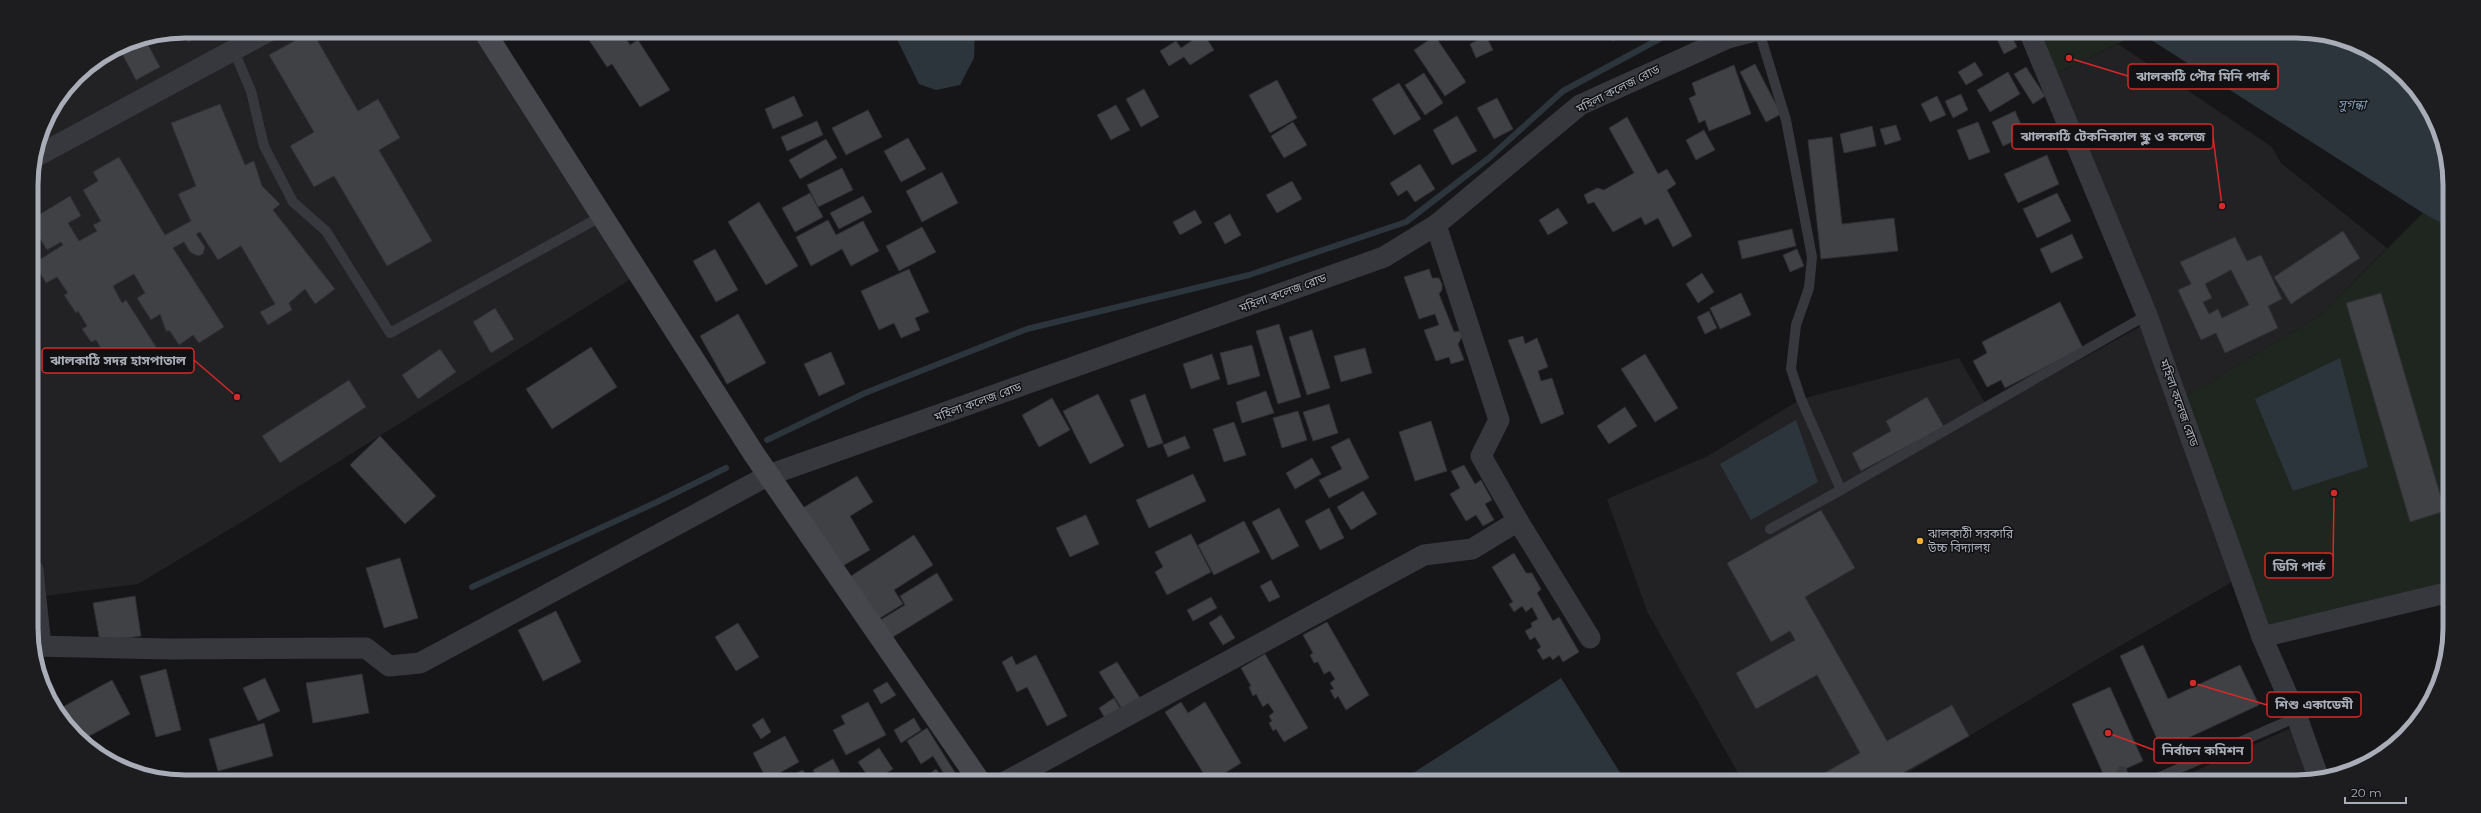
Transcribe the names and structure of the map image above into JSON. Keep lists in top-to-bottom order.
{
  "streets": {
    "street": ["মহিলা কলেজ রোড"]
  },
  "water": ["সুগন্ধা"],
  "places": [
    "ঝালকাঠি পৌর মিনি পার্ক",
    "ঝালকাঠি টেকনিক্যাল স্কুল ও কলেজ",
    "ঝালকাঠি সদর হাসপাতাল",
    "ডিসি পার্ক",
    "ঝালকাঠী সরকারি উচ্চ বিদ্যালয়",
    "শিশু একাডেমী",
    "নির্বাচন কমিশন"
  ],
  "scale_bar": "20 m"
}
